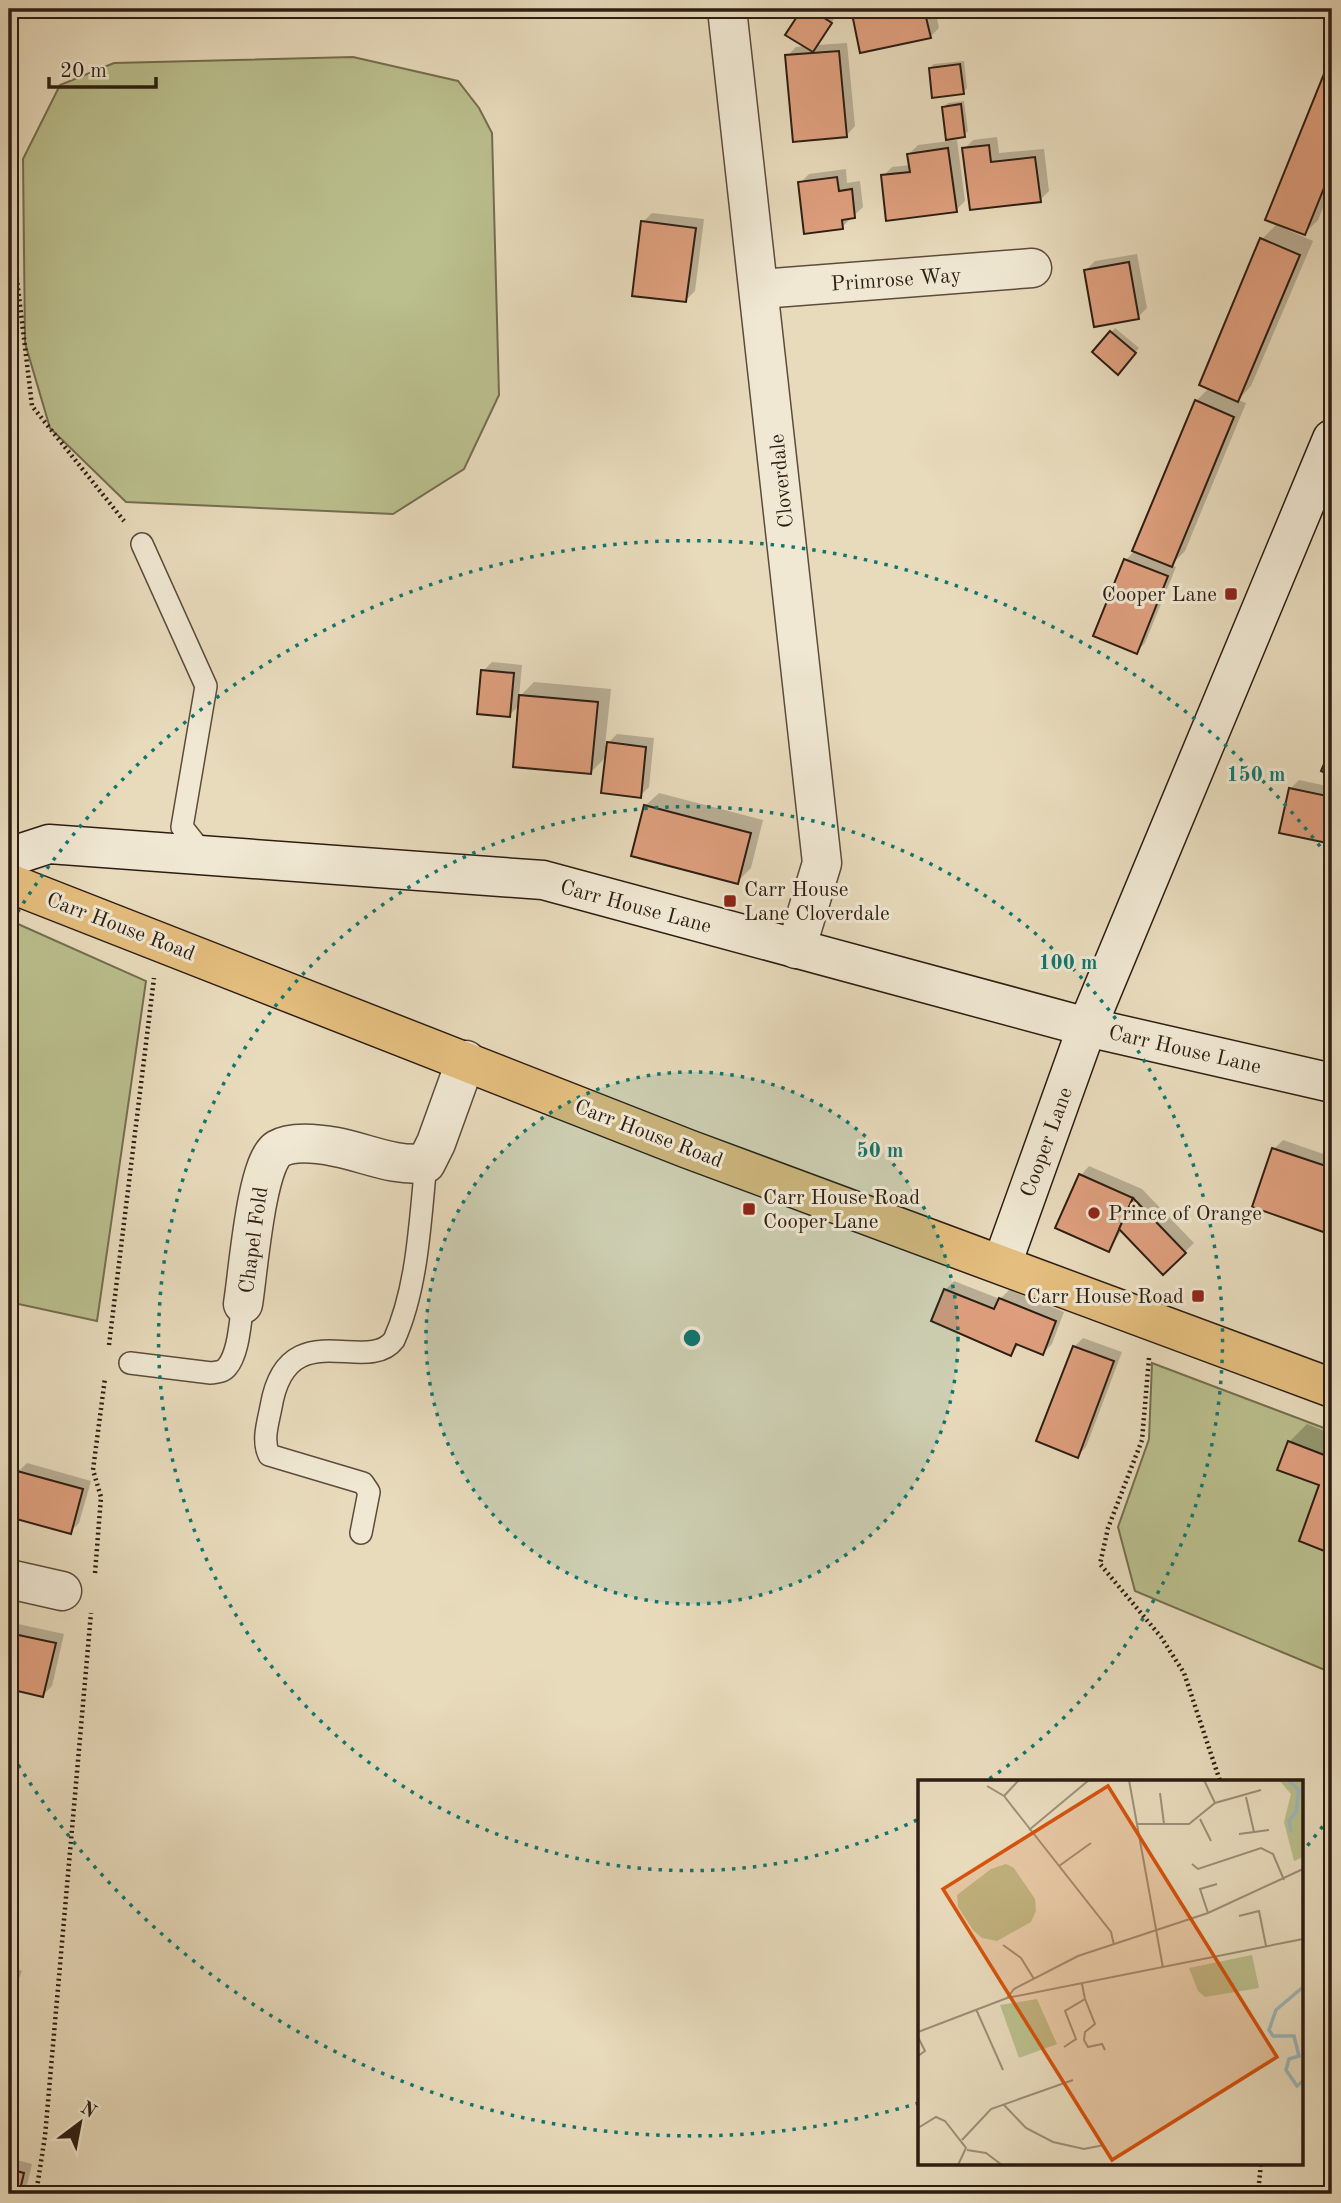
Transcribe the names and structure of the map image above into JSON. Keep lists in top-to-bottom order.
{
  "streets": {
    "highway": ["Carr House Road"],
    "street": [
      "Primrose Way",
      "Cloverdale",
      "Carr House Lane",
      "Cooper Lane",
      "Chapel Fold"
    ]
  },
  "crossings": [
    ["Primrose Way", "Cloverdale"],
    ["Cloverdale", "Carr House Lane"],
    ["Carr House Lane", "Cooper Lane"],
    ["Carr House Road", "Cooper Lane"]
  ],
  "places": {
    "transit": [
      "Cooper Lane",
      "Carr House Lane Cloverdale",
      "Carr House Road Cooper Lane",
      "Carr House Road"
    ],
    "other": ["Prince of Orange"]
  },
  "scale_bar": "20 m",
  "north": "top right",
  "rings": ["150 m", "100 m", "50 m"]
}
